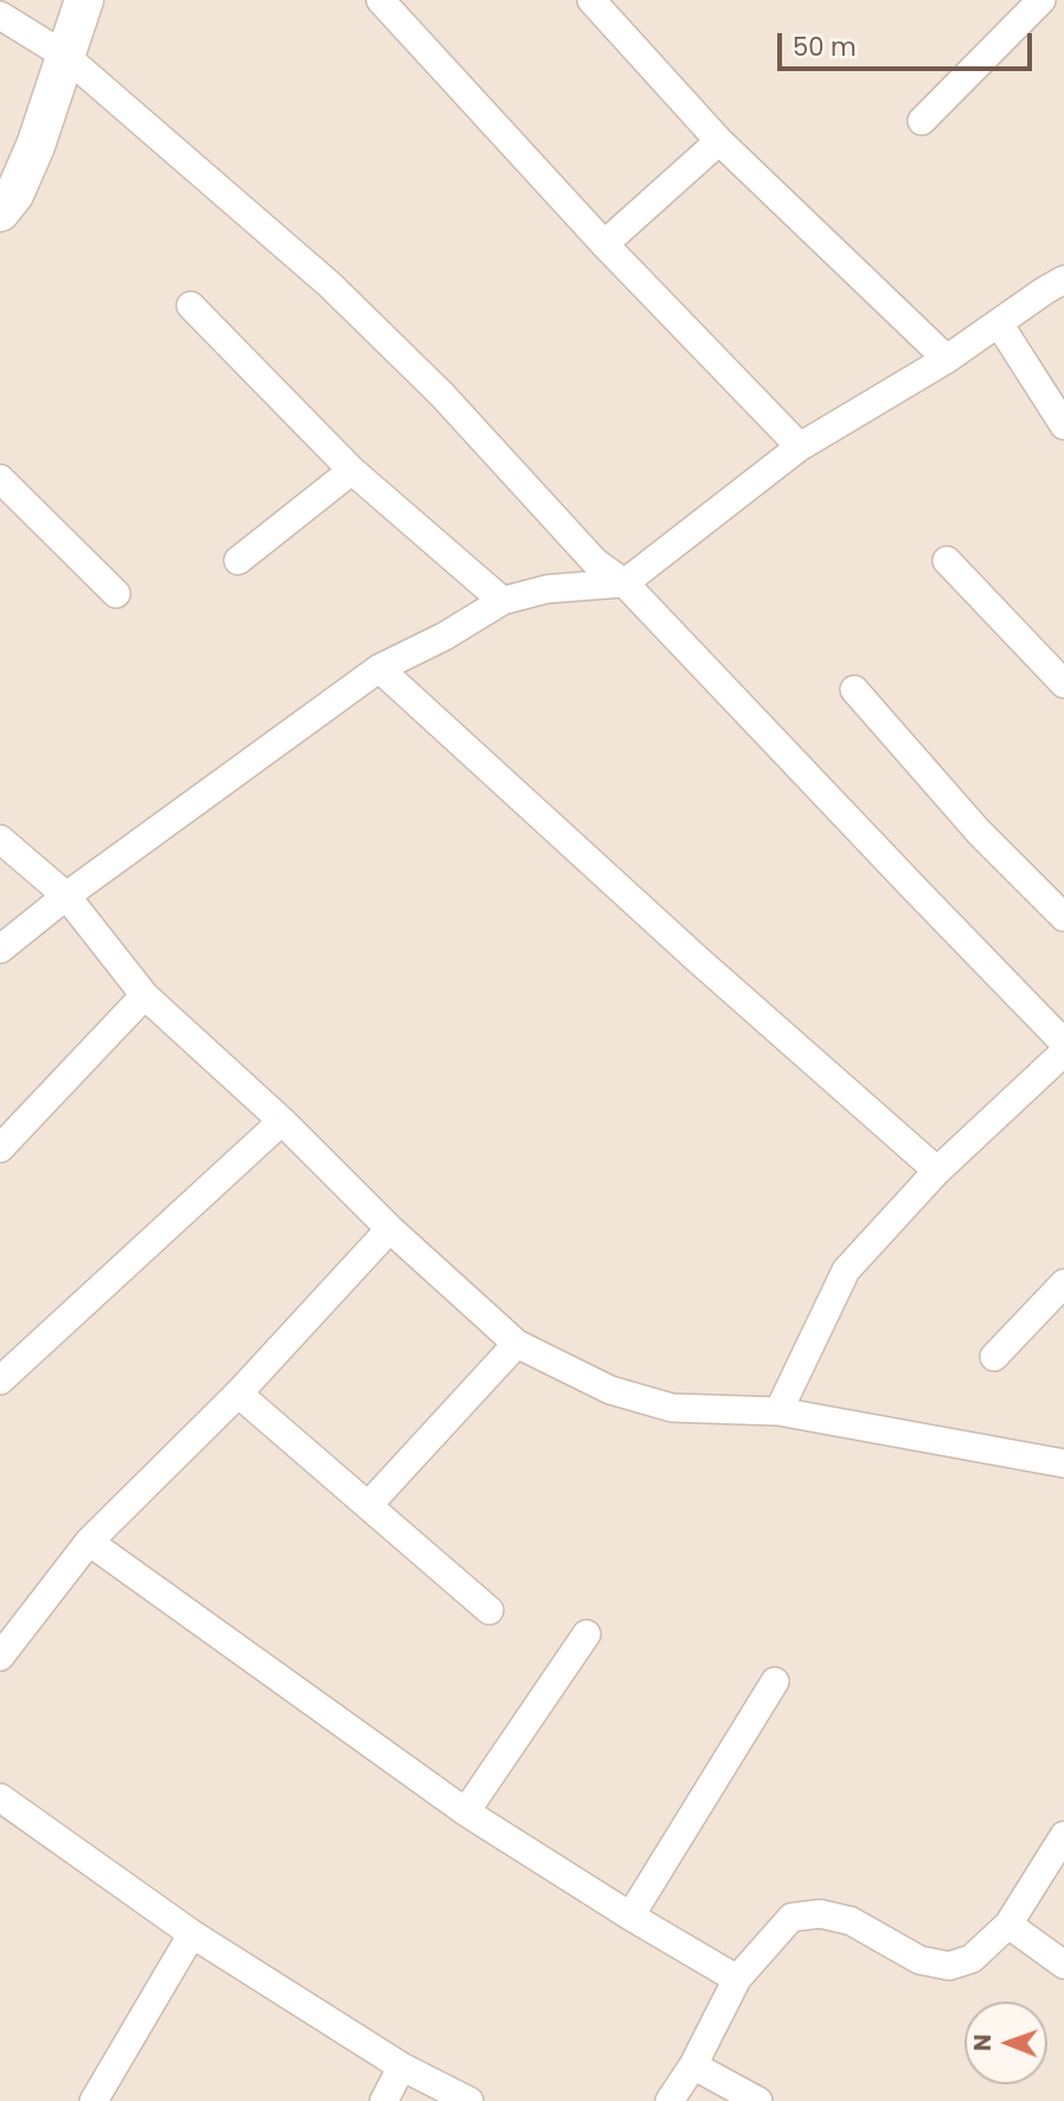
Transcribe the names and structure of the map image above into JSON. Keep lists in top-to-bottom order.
{
  "scale_bar": "50 m",
  "north": "left"
}
